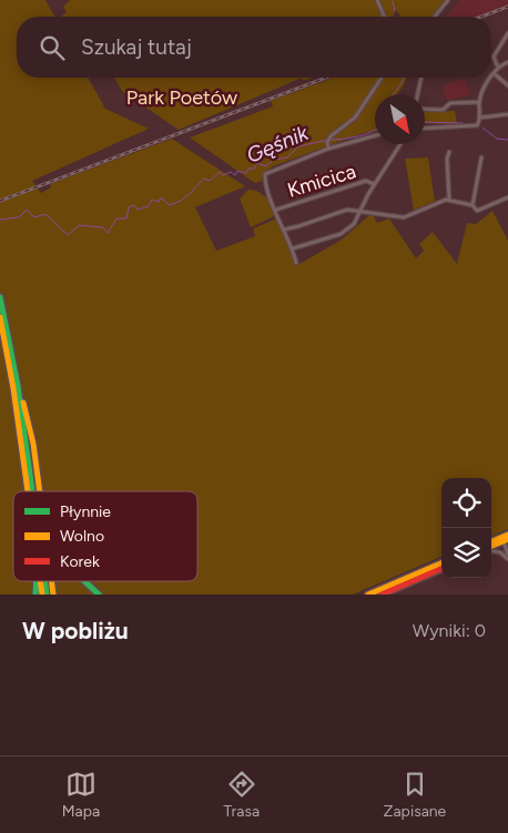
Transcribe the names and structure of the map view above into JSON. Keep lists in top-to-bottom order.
{
  "streets": {
    "street": ["Kmicica"]
  },
  "water": ["Gęśnik"],
  "parks": ["Park Poetów"],
  "legend": ["Płynnie", "Wolno", "Korek"],
  "north": "bottom right",
  "page": {
    "search": "Szukaj tutaj",
    "heading": ["W pobliżu", "Wyniki: 0"],
    "nav": ["Mapa", "Trasa", "Zapisane"]
  }
}
